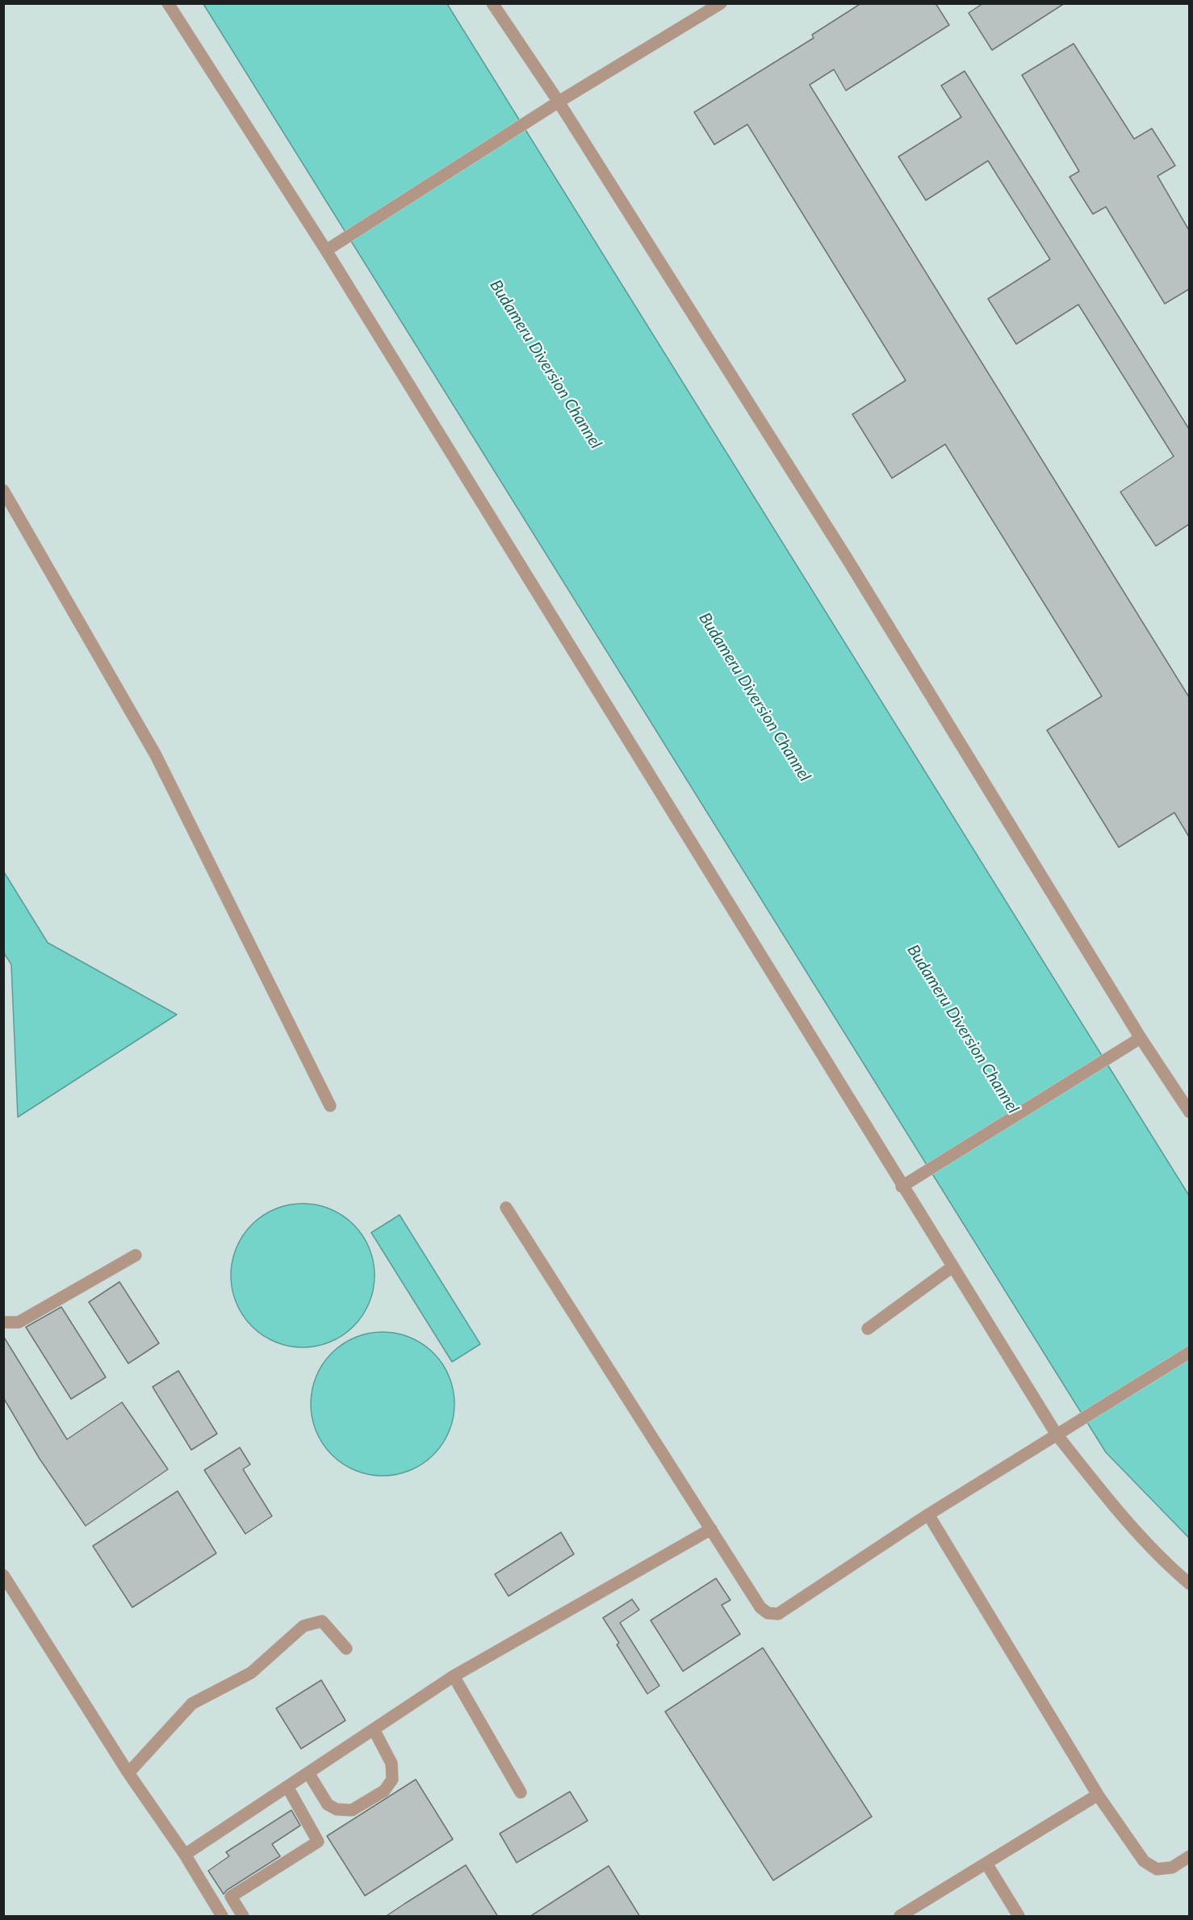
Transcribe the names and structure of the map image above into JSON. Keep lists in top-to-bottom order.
{
  "water": ["Budameru Diversion Channel"]
}
